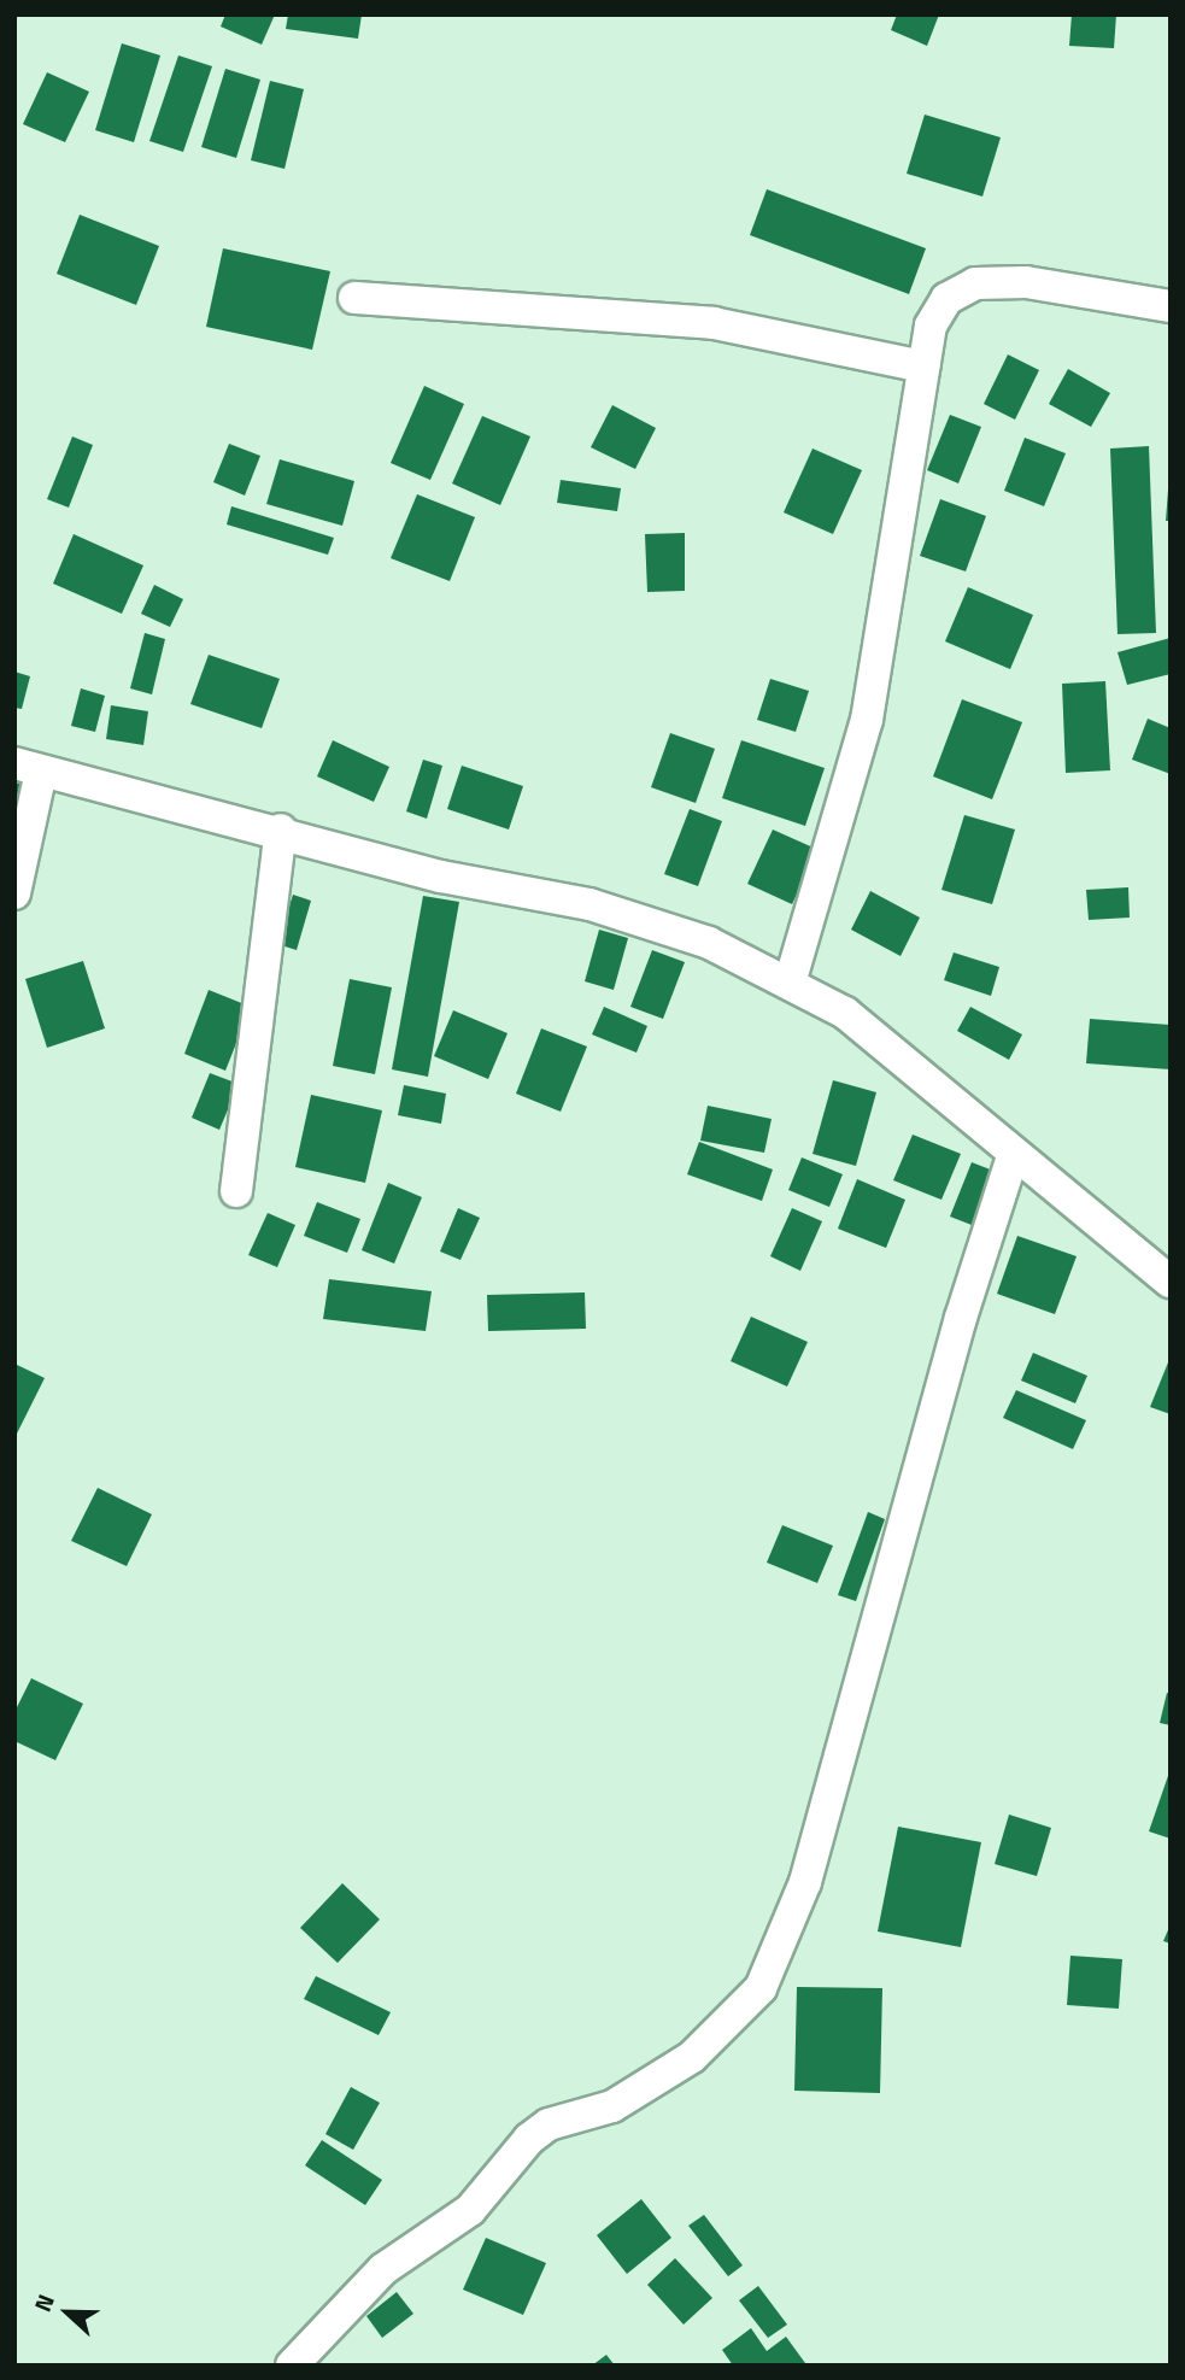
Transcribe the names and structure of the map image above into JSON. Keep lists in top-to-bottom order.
{
  "north": "left"
}
